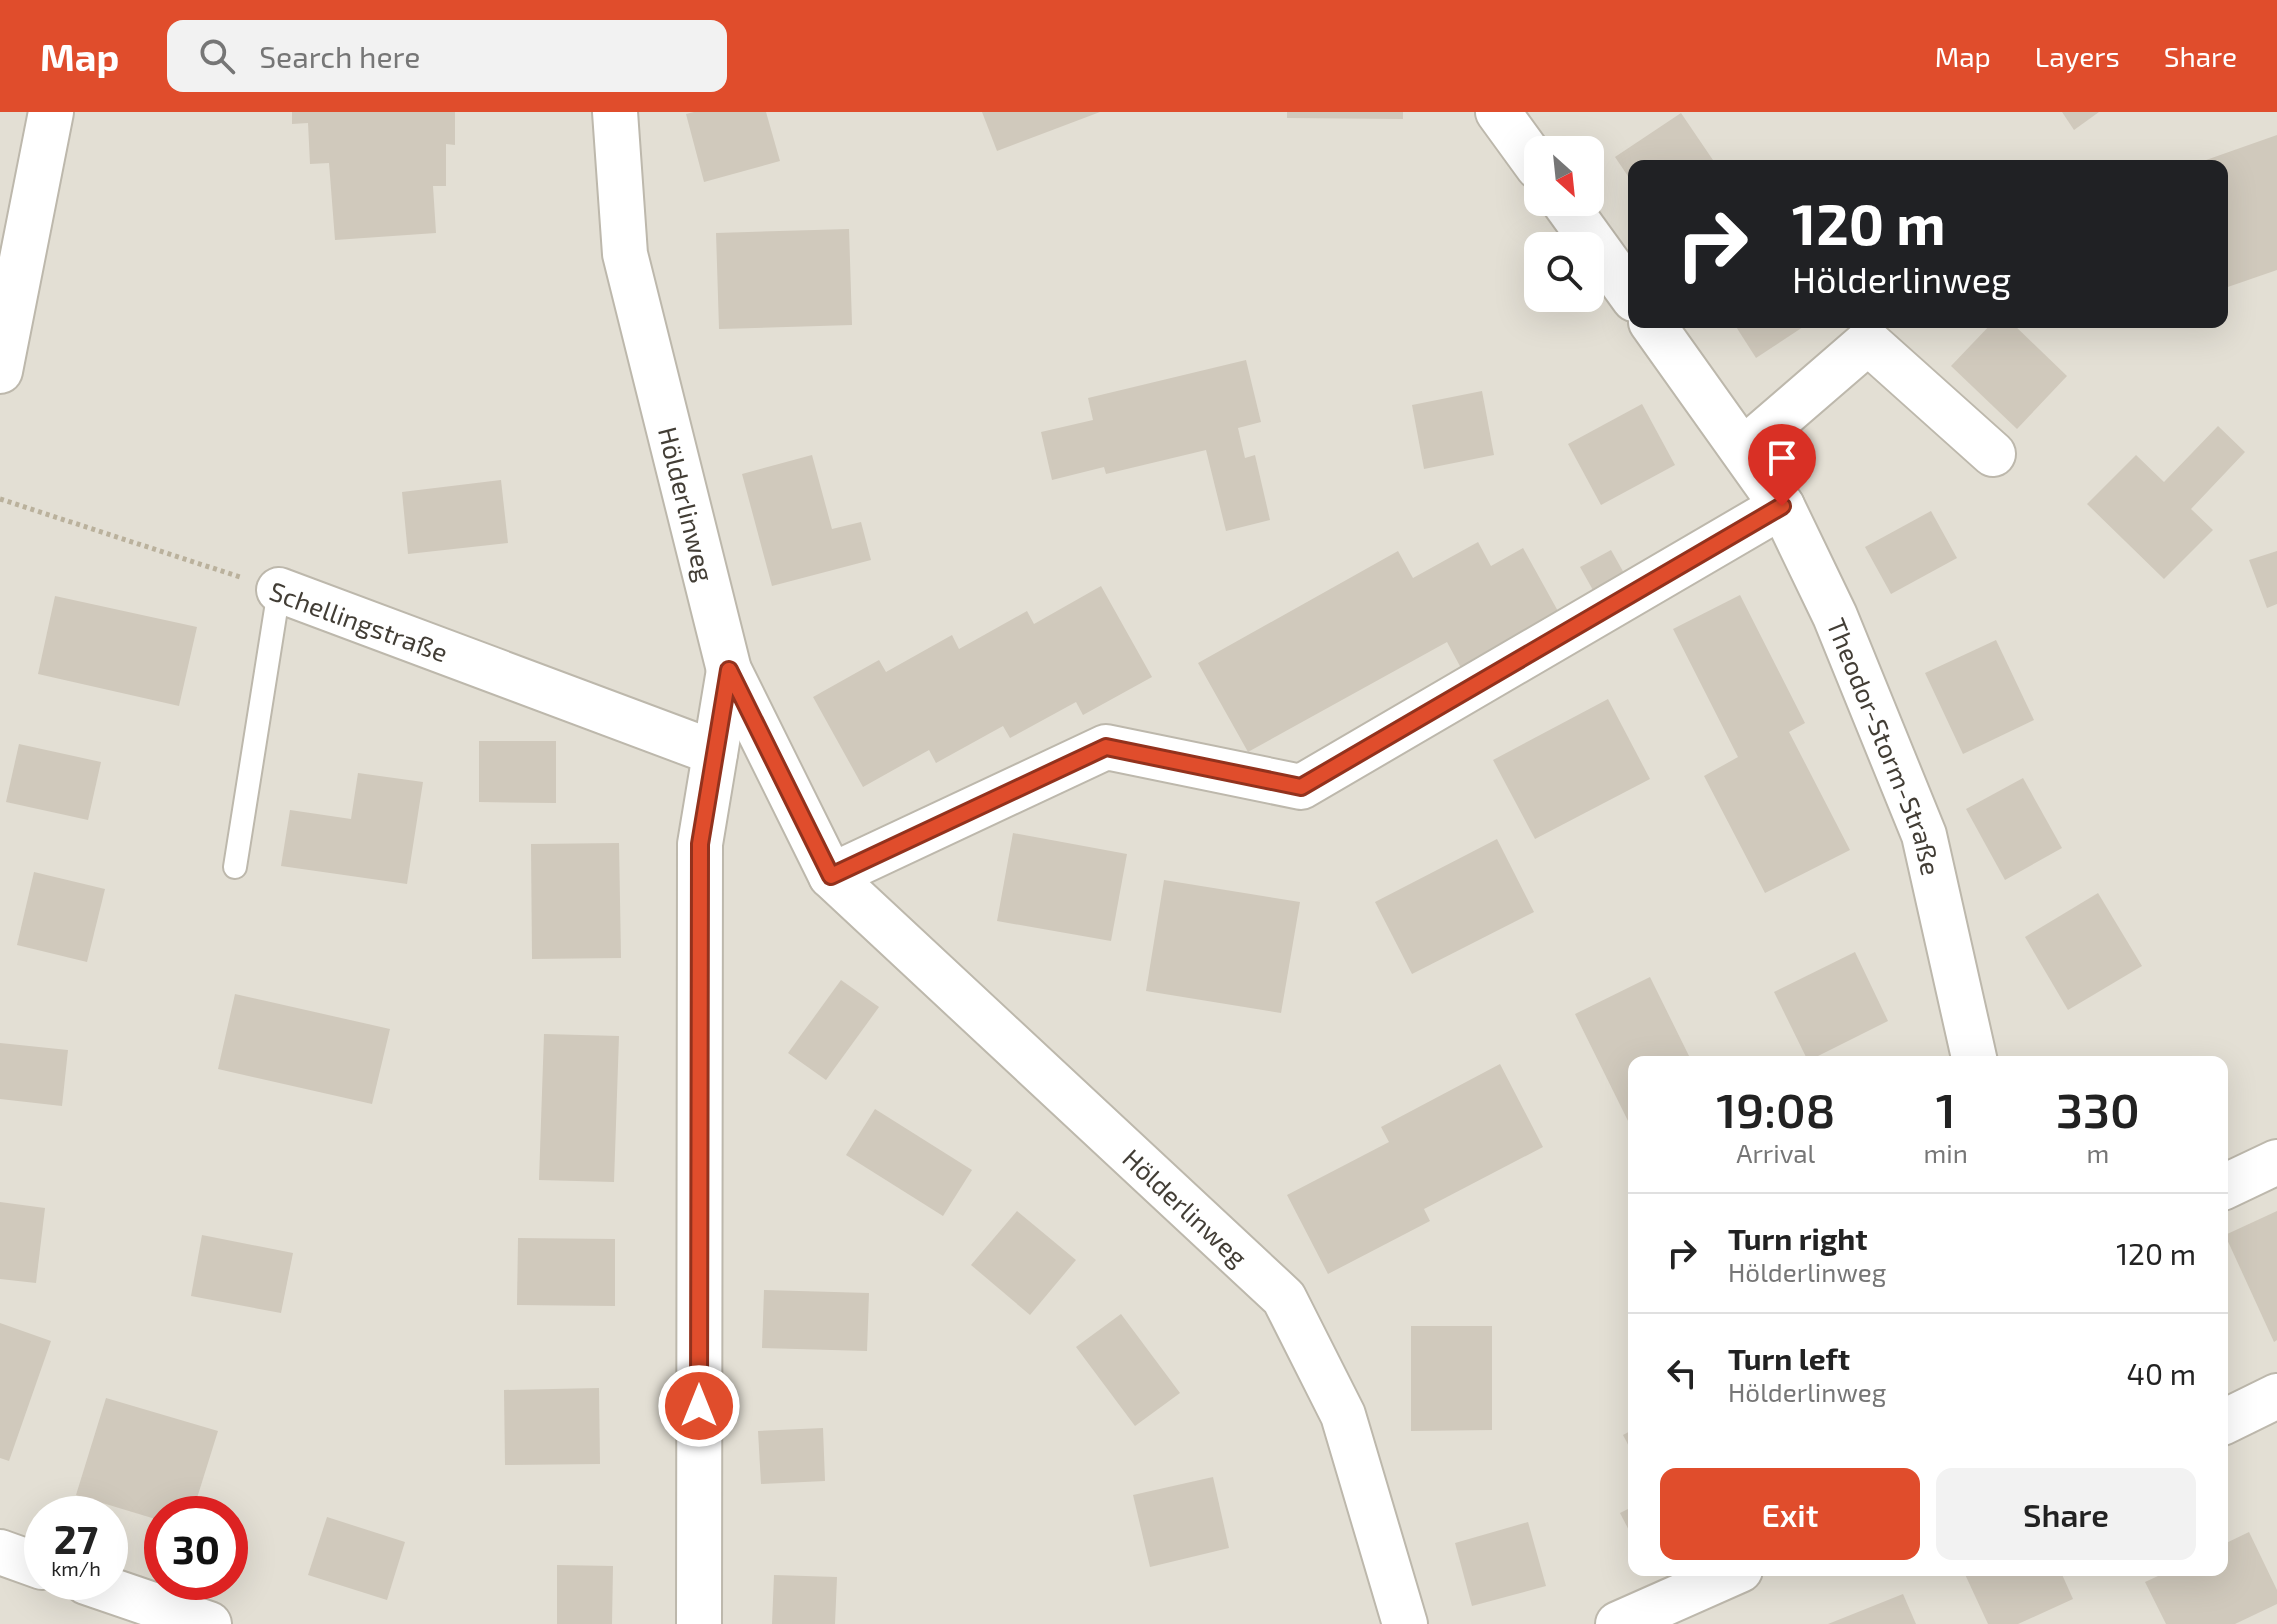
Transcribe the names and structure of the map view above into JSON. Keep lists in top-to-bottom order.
{
  "streets": {
    "street": ["Hölderlinweg", "Schellingstraße", "Theodor-Storm-Straße"]
  },
  "north": "bottom right",
  "page": {
    "header": "Map",
    "search": "Search here",
    "nav": ["Map", "Layers", "Share"],
    "turn": ["120 m", "Hölderlinweg"],
    "eta": [
      "19:08",
      "Arrival",
      "1",
      "min",
      "330",
      "m"
    ],
    "list": [
      {
        "name": "Turn right",
        "note": "Hölderlinweg",
        "value": "120 m"
      },
      {
        "name": "Turn left",
        "note": "Hölderlinweg",
        "value": "40 m"
      }
    ],
    "buttons": ["Exit", "Share"],
    "speed": "27 km/h",
    "limit": "30"
  }
}
